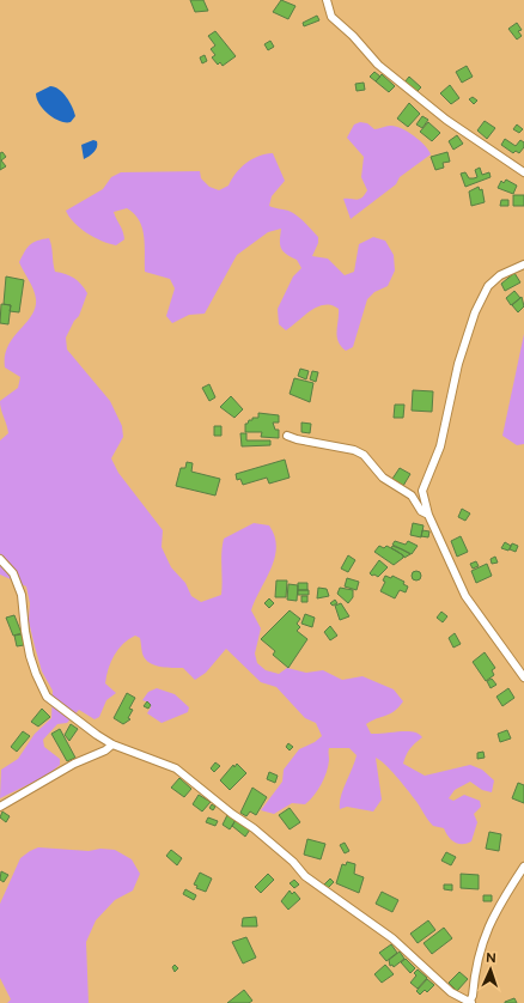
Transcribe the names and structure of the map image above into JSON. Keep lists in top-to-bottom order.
{
  "north": "top"
}
